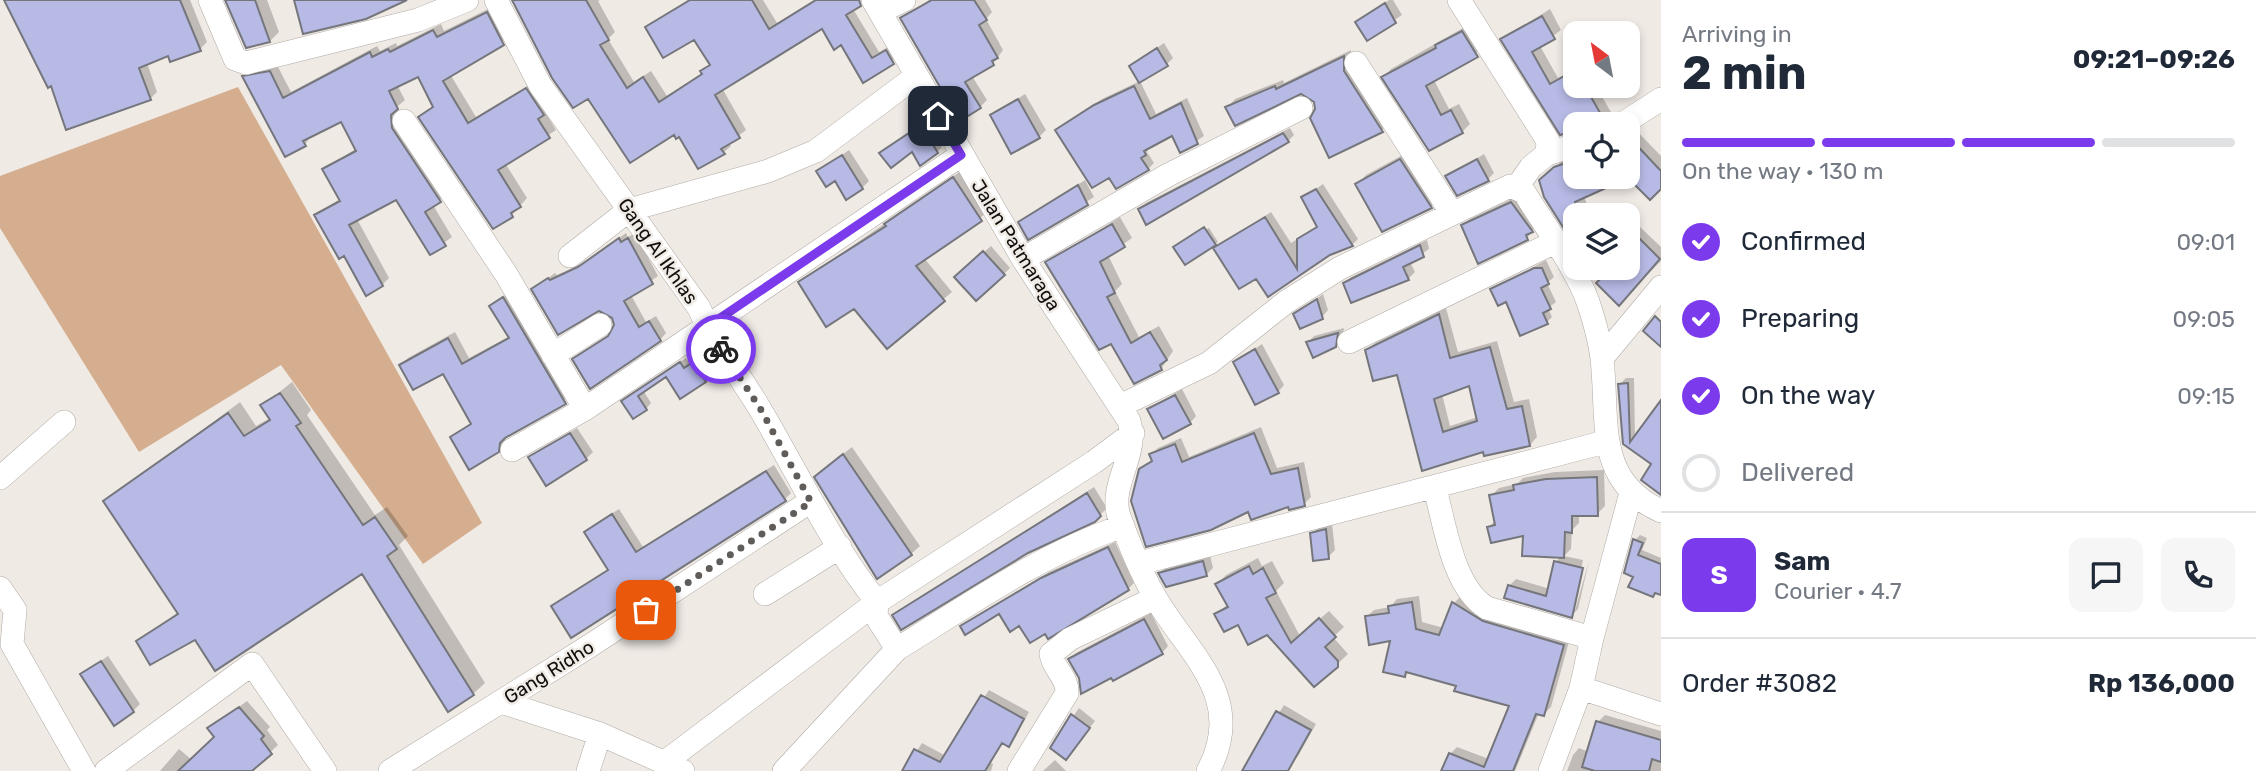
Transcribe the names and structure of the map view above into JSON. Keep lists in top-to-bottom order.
{
  "streets": {
    "street": ["Jalan Patmaraga", "Gang Al Ikhlas", "Gang Ridho"]
  },
  "crossings": [
    ["Gang Al Ikhlas", "Gang Ridho"]
  ],
  "north": "top left",
  "page": {
    "heading": ["2 min", "Arriving in", "09:21–09:26"],
    "panel": [
      "Sam",
      "Courier · 4.7",
      "Order #3082",
      "Rp 136,000"
    ],
    "bar": "On the way · 130 m",
    "list": [
      ["Confirmed", "09:01"],
      ["Preparing", "09:05"],
      ["On the way", "09:15"],
      "Delivered"
    ],
    "round": "S"
  }
}
